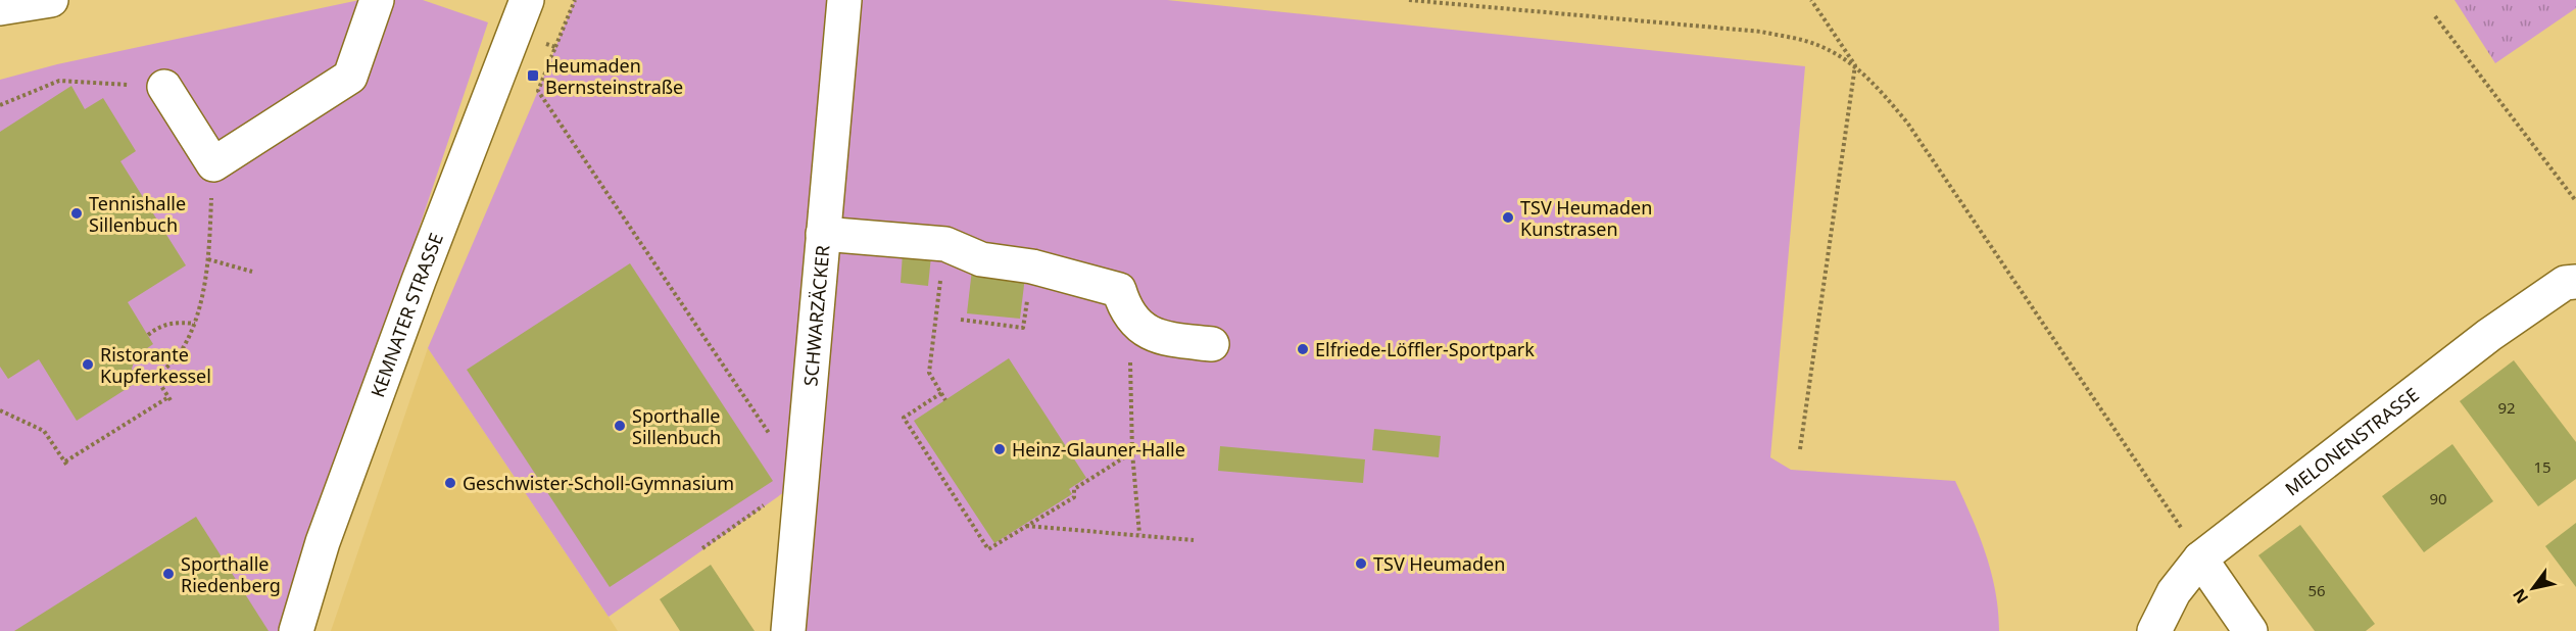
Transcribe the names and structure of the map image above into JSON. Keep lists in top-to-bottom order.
{
  "streets": {
    "street": ["KEMNATER STRASSE", "SCHWARZÄCKER", "MELONENSTRASSE"]
  },
  "places": {
    "transit": ["Heumaden Bernsteinstraße"],
    "other": [
      "Tennishalle Sillenbuch",
      "TSV Heumaden Kunstrasen",
      "Elfriede-Löffler-Sportpark",
      "Ristorante Kupferkessel",
      "Sporthalle Sillenbuch",
      "Heinz-Glauner-Halle",
      "Geschwister-Scholl-Gymnasium",
      "TSV Heumaden",
      "Sporthalle Riedenberg"
    ]
  },
  "house_numbers": [
    "92",
    "15",
    "90",
    "56"
  ],
  "north": "bottom left"
}
